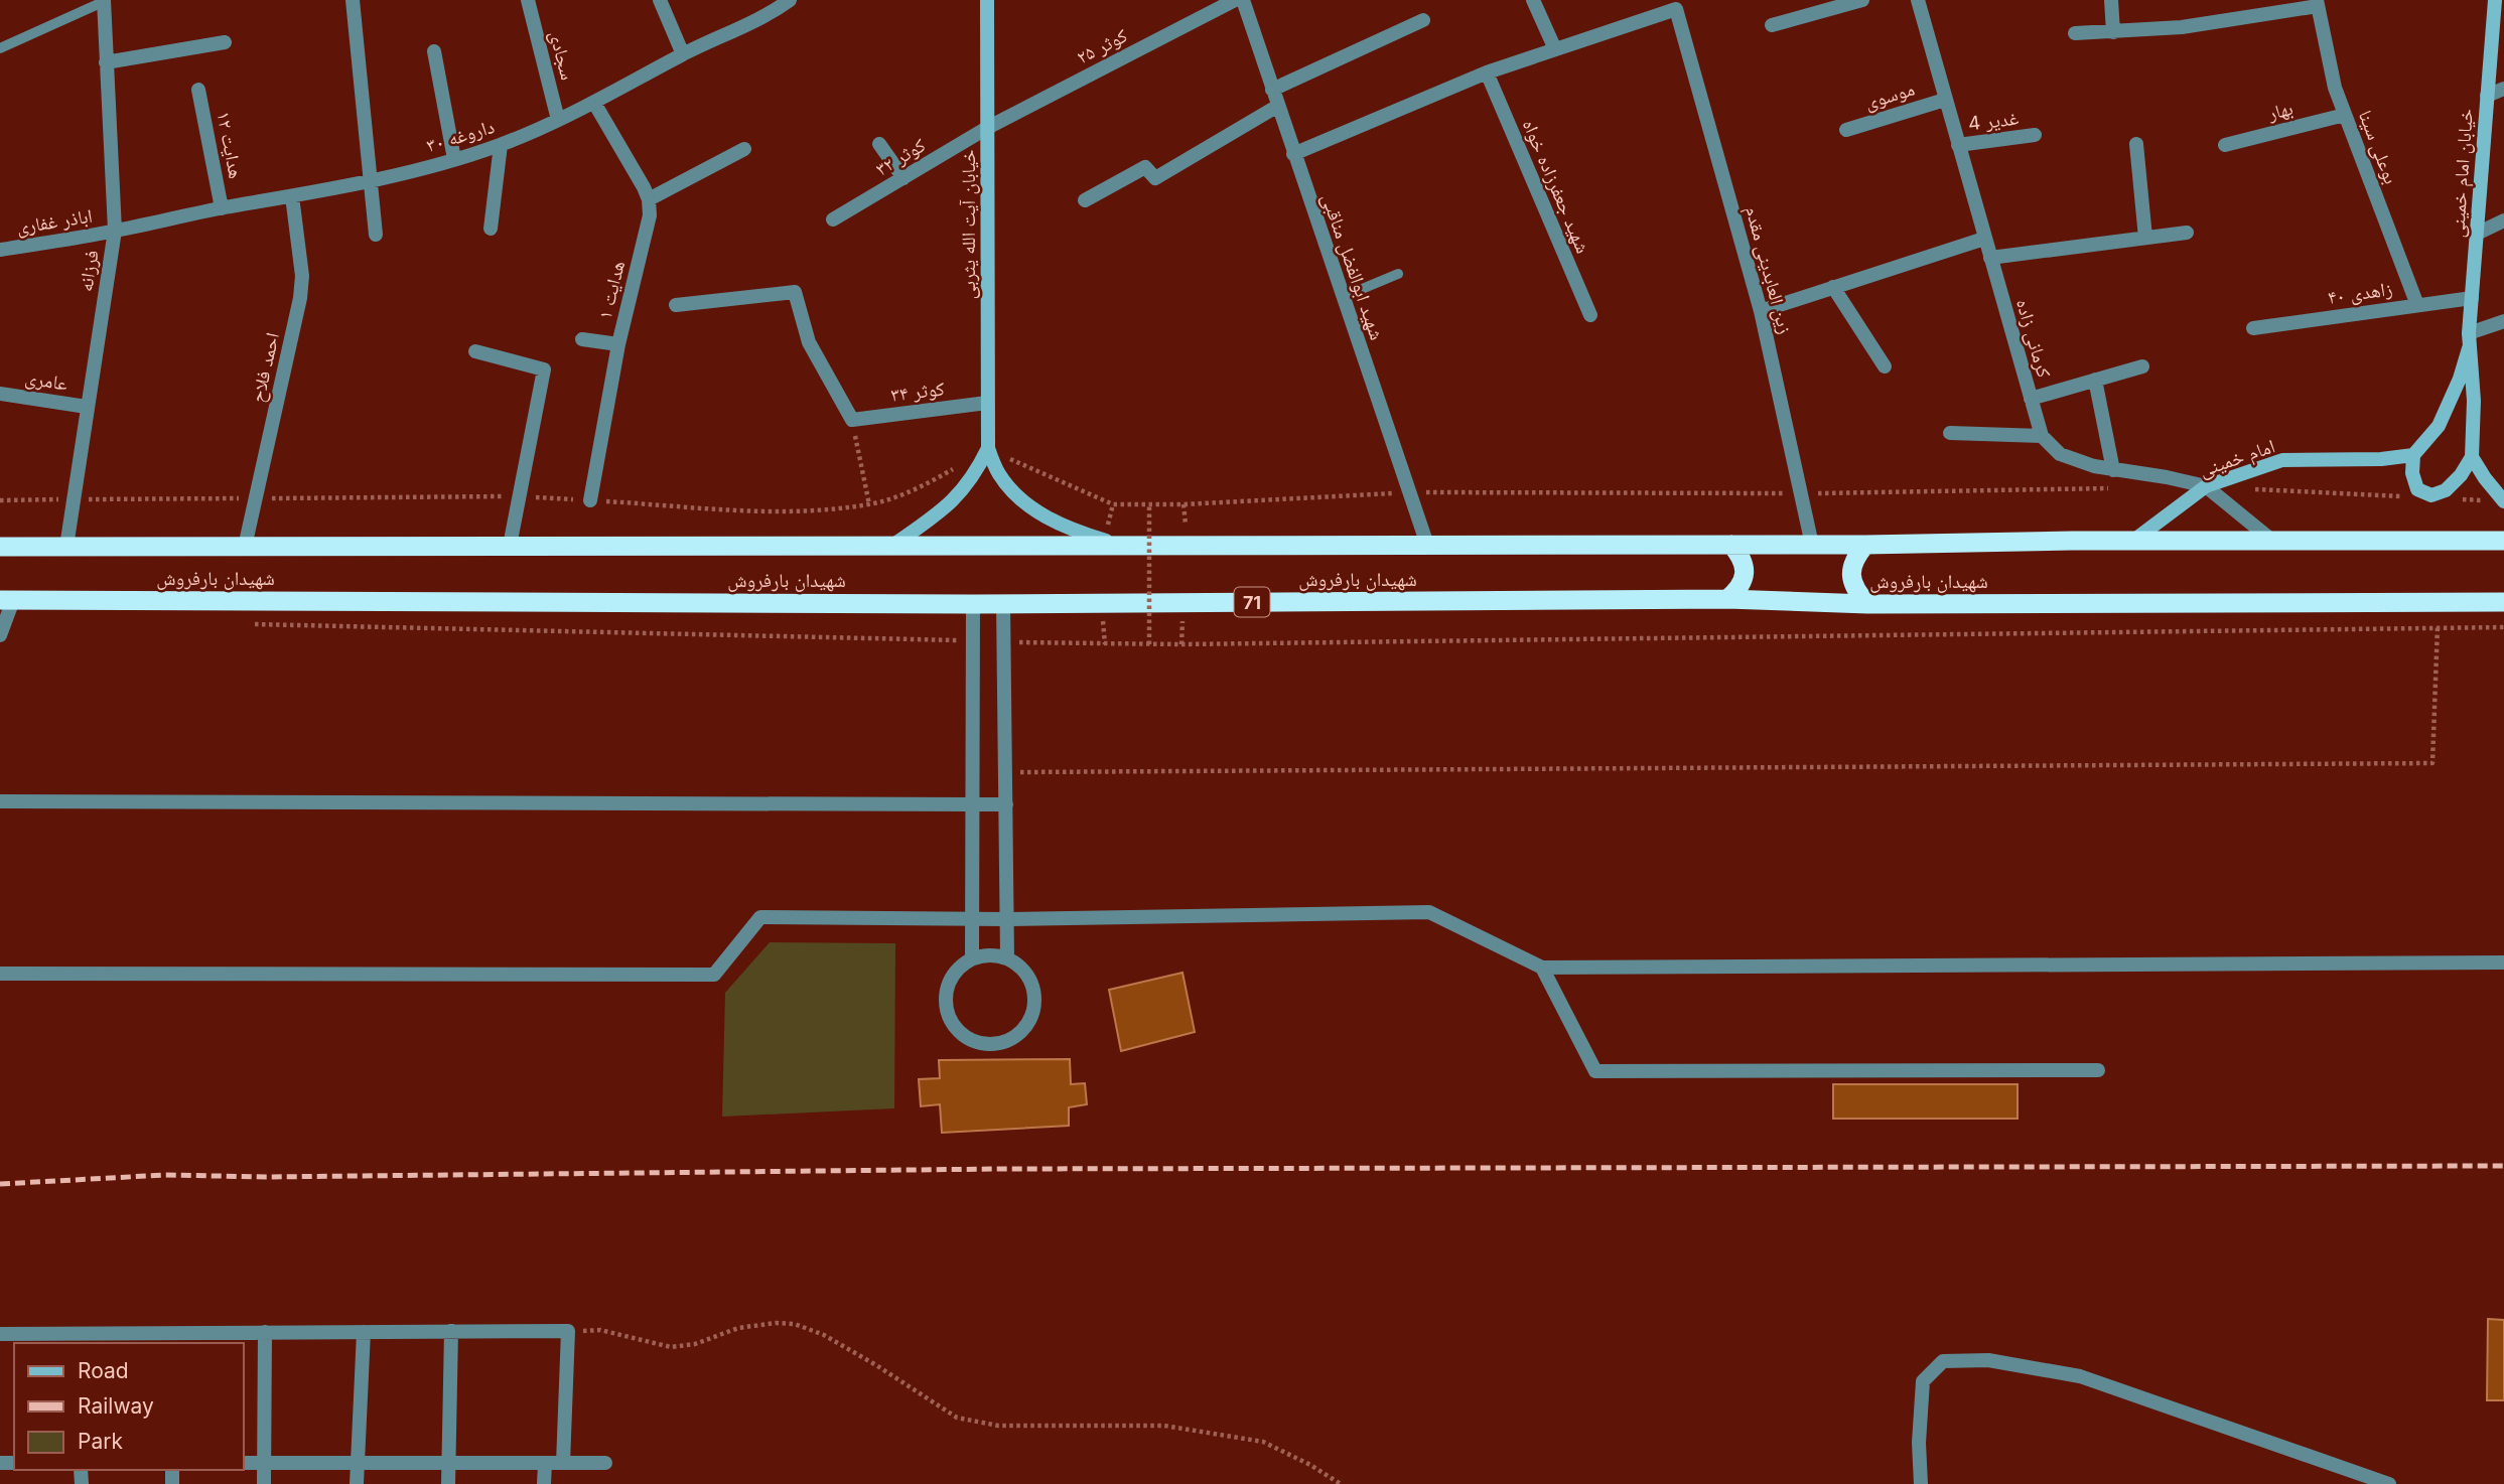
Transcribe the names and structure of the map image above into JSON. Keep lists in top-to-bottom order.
{
  "streets": {
    "highway": ["شهیدان بارفروش", "71"],
    "main road": ["خیابان امام خمینی", "خیابان آیت الله یثربی", "امام خمینی"],
    "street": [
      "کوثر ۲۵",
      "سجادی",
      "موسوی",
      "بهار",
      "غدیر 4",
      "داروغه ۳۰",
      "هدایت ۱۲",
      "بوعلی سینا",
      "کوثر ۳۲",
      "شهید جعفرزاده خواه",
      "اباذر غفاری",
      "شهید ابوالفضل مناقبی",
      "زین العابدینی مقدم",
      "فرزانه",
      "هدایت ۱",
      "زاهدی ۴۰",
      "کرمانی زاده",
      "احمد فلاح",
      "عامری",
      "کوثر ۳۴"
    ]
  },
  "crossings": [
    ["کوثر ۲۵", "کوثر ۳۲"],
    ["کوثر ۲۵", "خیابان آیت الله یثربی"],
    ["سجادی", "داروغه ۳۰"],
    ["موسوی", "کرمانی زاده"],
    ["بهار", "بوعلی سینا"],
    ["غدیر 4", "کرمانی زاده"],
    ["داروغه ۳۰", "هدایت ۱۲"],
    ["داروغه ۳۰", "اباذر غفاری"],
    ["داروغه ۳۰", "فرزانه"],
    ["داروغه ۳۰", "احمد فلاح"],
    ["بوعلی سینا", "زاهدی ۴۰"],
    ["کوثر ۳۲", "خیابان آیت الله یثربی"],
    ["خیابان امام خمینی", "زاهدی ۴۰"],
    ["اباذر غفاری", "فرزانه"],
    ["خیابان آیت الله یثربی", "کوثر ۳۴"],
    ["شهید ابوالفضل مناقبی", "شهیدان بارفروش"],
    ["زین العابدینی مقدم", "شهیدان بارفروش"],
    ["فرزانه", "عامری"],
    ["فرزانه", "شهیدان بارفروش"],
    ["احمد فلاح", "شهیدان بارفروش"],
    ["امام خمینی", "شهیدان بارفروش"]
  ],
  "legend": ["Road", "Railway", "Park"]
}
